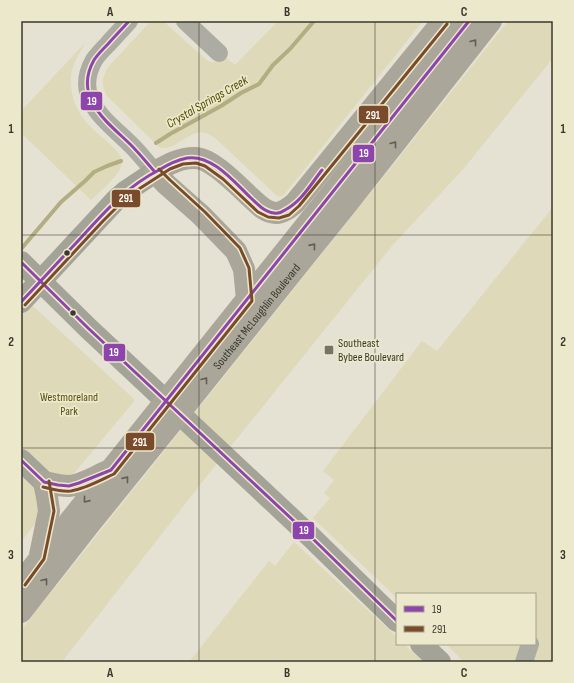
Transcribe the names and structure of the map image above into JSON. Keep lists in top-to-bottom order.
{
  "streets": {
    "highway": ["Southeast McLoughlin Boulevard"]
  },
  "water": ["Crystal Springs Creek"],
  "parks": ["Westmoreland Park"],
  "places": {
    "transit": ["Southeast Bybee Boulevard"]
  },
  "lines": ["transit line 19", "transit line 291"],
  "legend": ["19", "291"],
  "grid": {
    "columns": ["A", "B", "C"],
    "rows": ["1", "2", "3"]
  }
}
